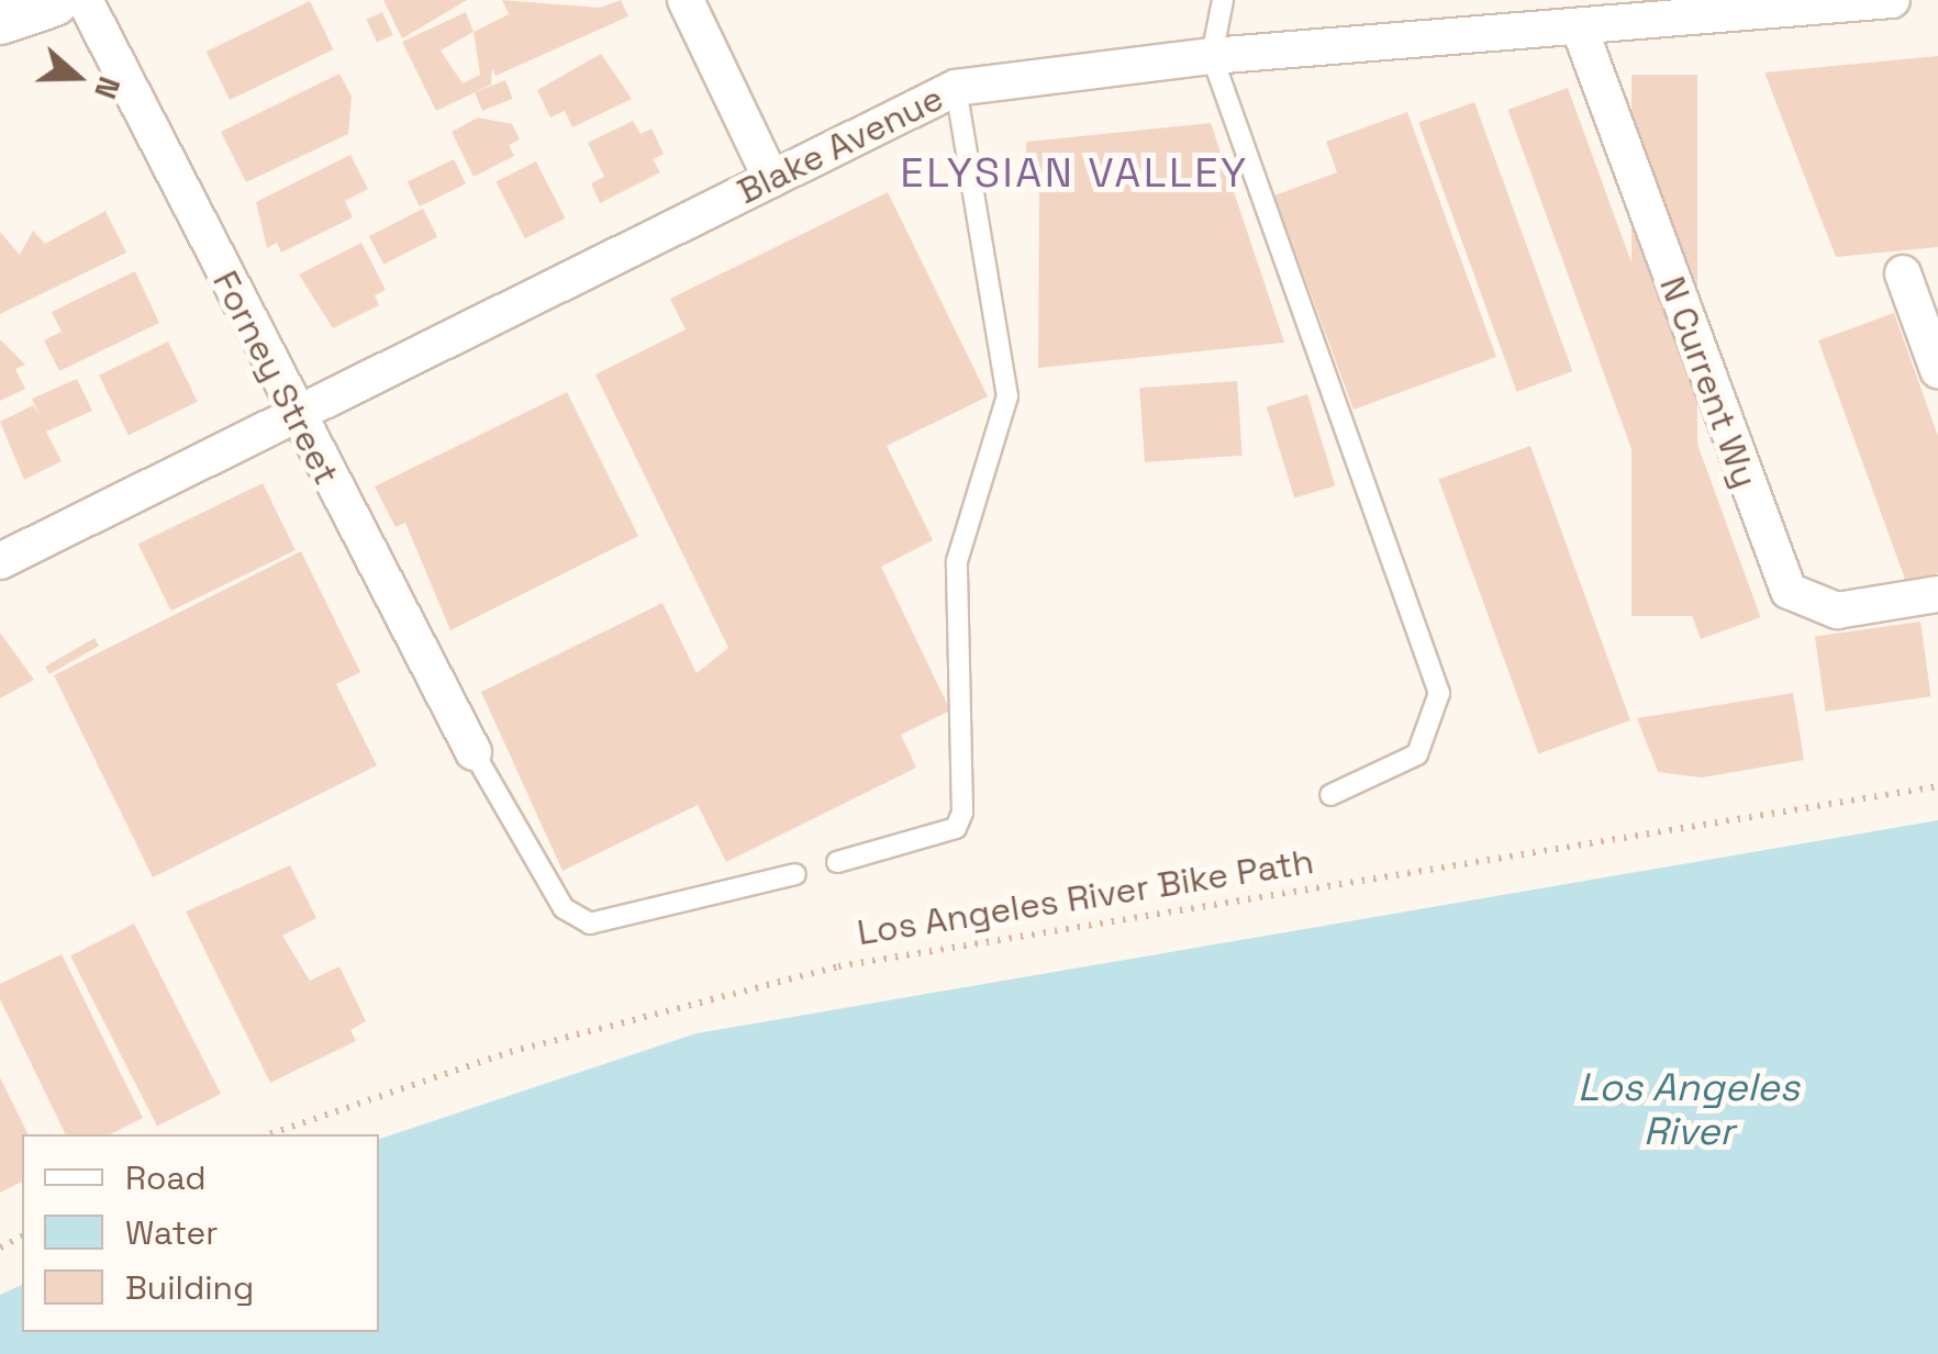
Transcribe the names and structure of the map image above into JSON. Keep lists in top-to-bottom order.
{
  "streets": {
    "street": ["Blake Avenue", "Forney Street", "N Current Wy"],
    "path": ["Los Angeles River Bike Path"]
  },
  "crossings": [
    ["Blake Avenue", "Forney Street"],
    ["Blake Avenue", "N Current Wy"]
  ],
  "districts": ["ELYSIAN VALLEY"],
  "water": ["Los Angeles River"],
  "legend": ["Road", "Water", "Building"],
  "north": "right"
}
